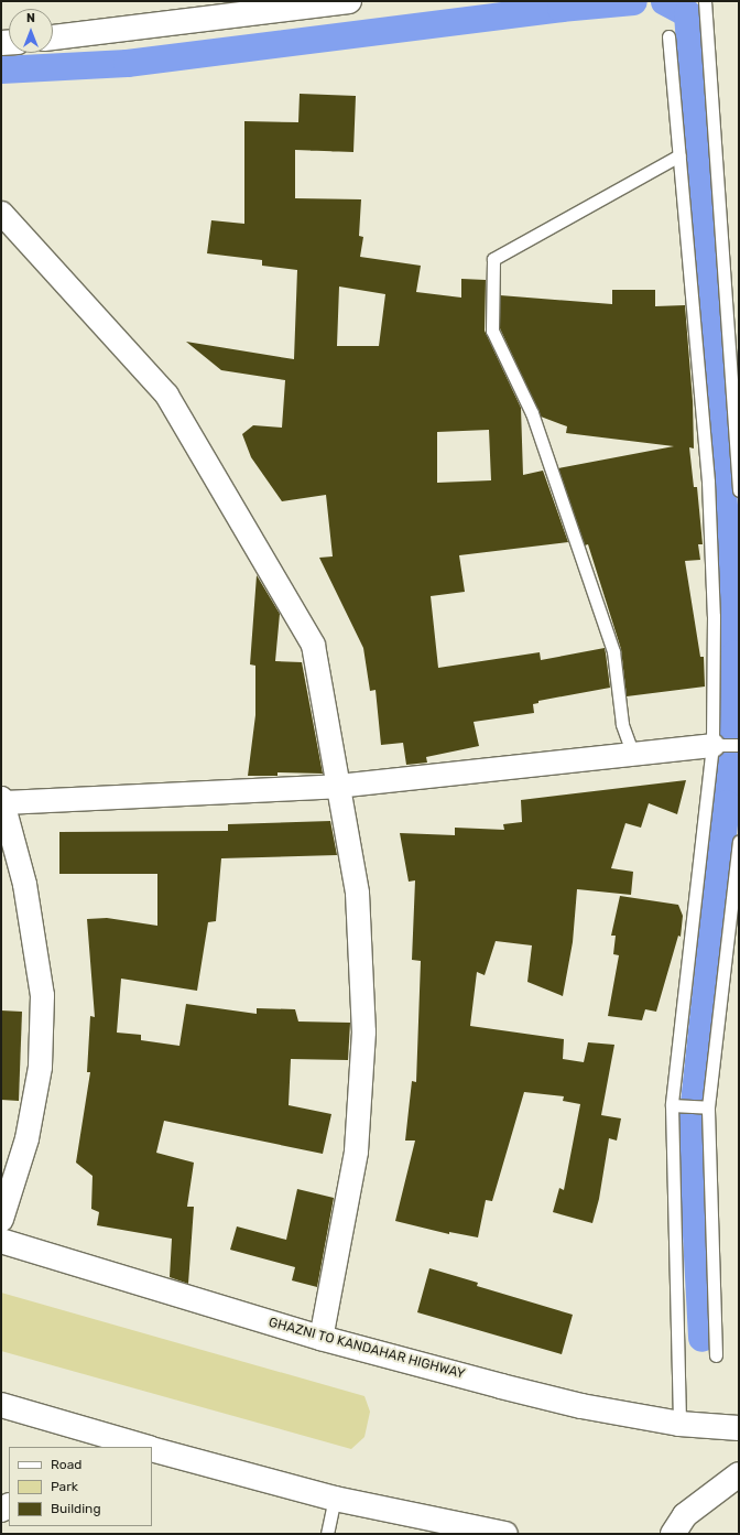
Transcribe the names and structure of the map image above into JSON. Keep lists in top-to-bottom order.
{
  "streets": {
    "main road": ["GHAZNI TO KANDAHAR HIGHWAY"]
  },
  "legend": ["Road", "Park", "Building"],
  "north": "top"
}
